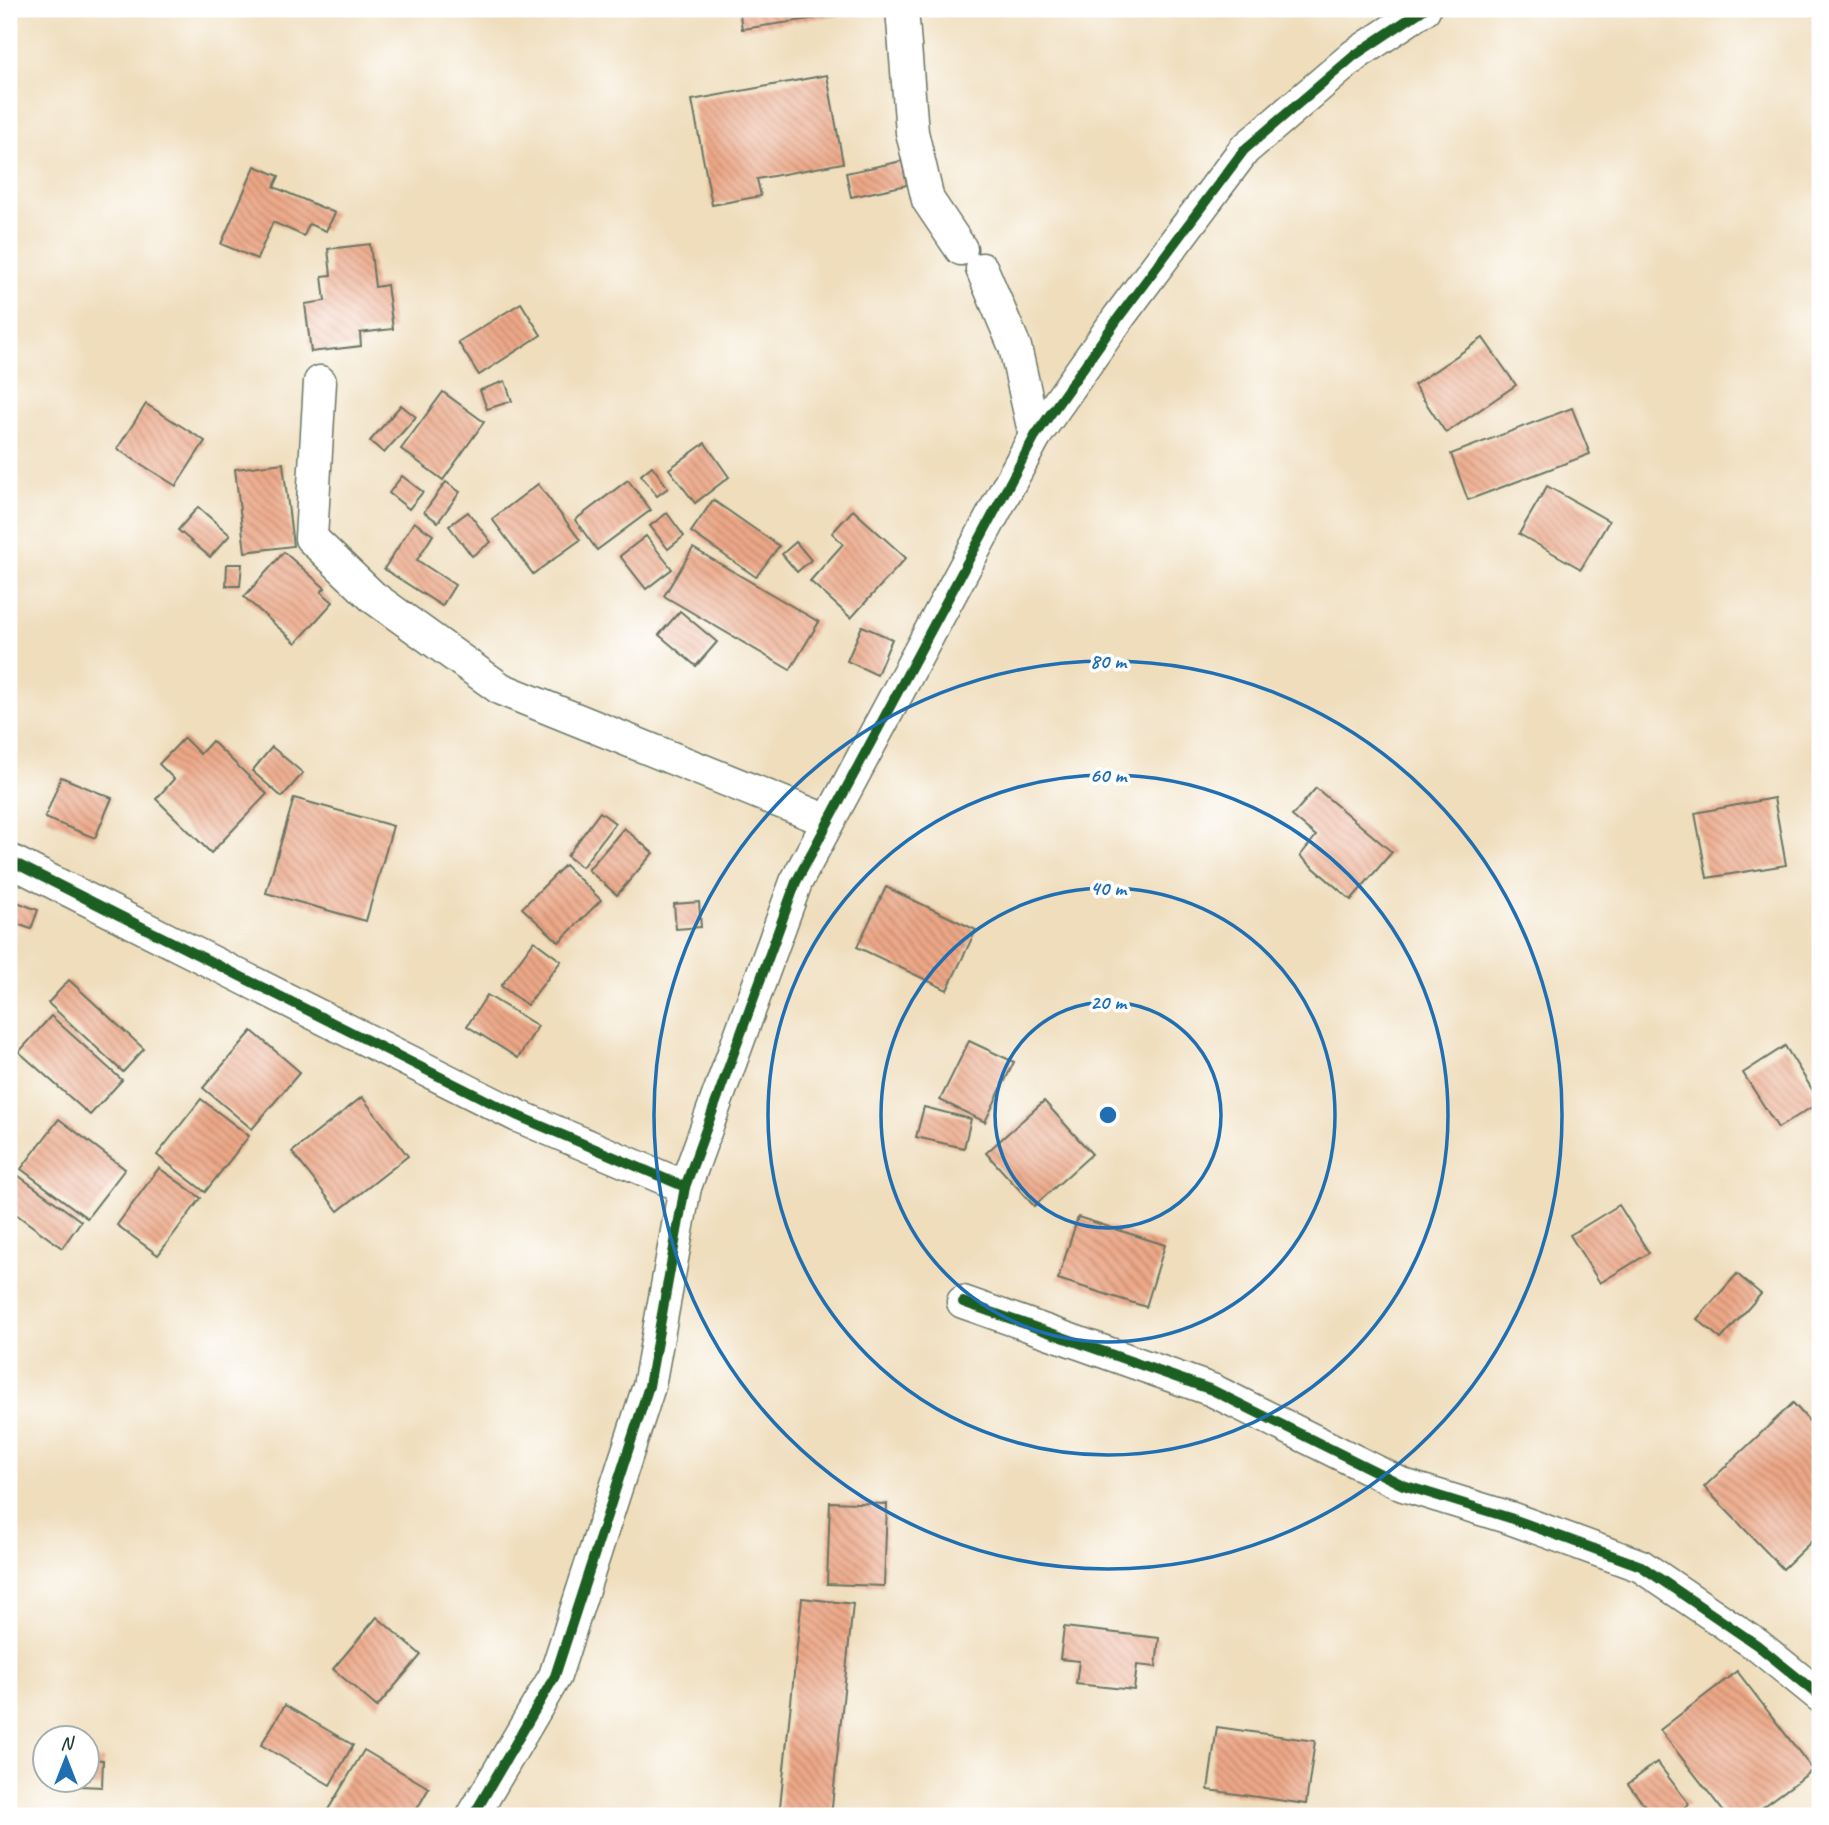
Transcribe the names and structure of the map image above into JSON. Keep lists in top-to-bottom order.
{
  "north": "top",
  "rings": [
    "80 m",
    "60 m",
    "40 m",
    "20 m"
  ]
}
